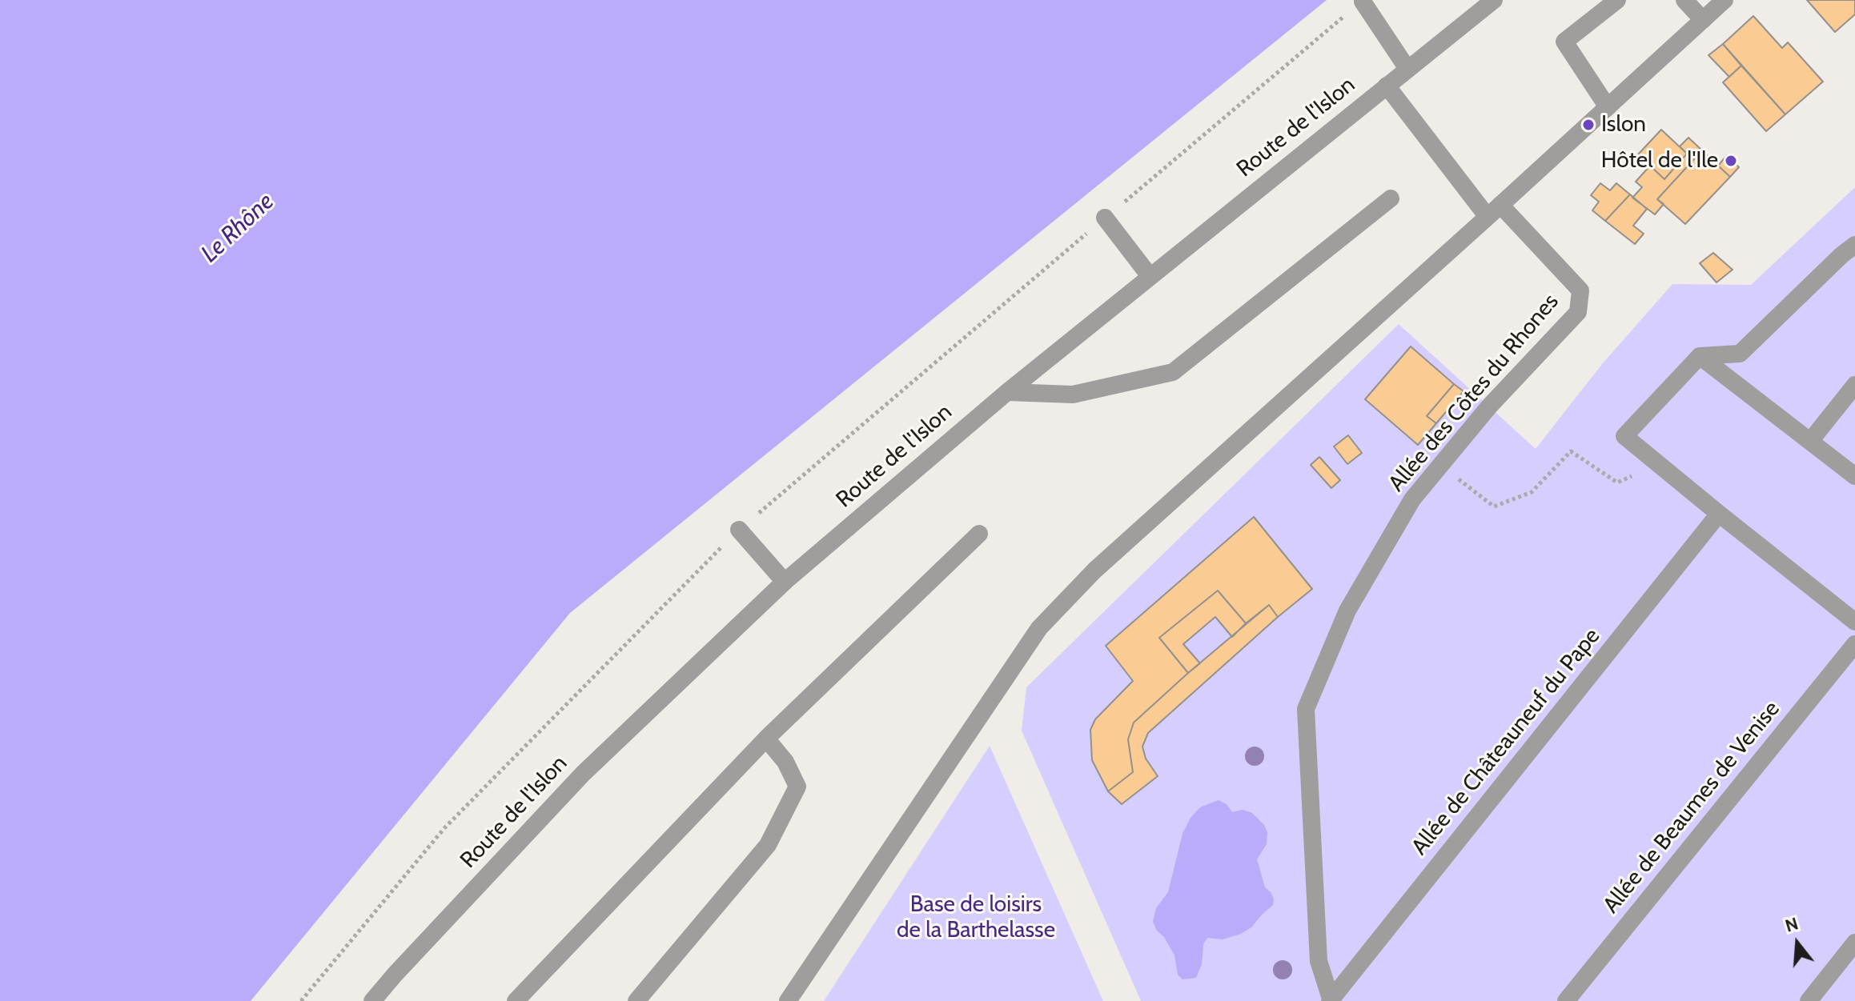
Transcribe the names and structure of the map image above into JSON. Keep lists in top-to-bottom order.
{
  "streets": {
    "street": [
      "Route de l'Islon",
      "Allée des Côtes du Rhones",
      "Allée de Châteauneuf du Pape",
      "Allée de Beaumes de Venise"
    ]
  },
  "crossings": [
    ["Route de l'Islon", "Allée des Côtes du Rhones"],
    ["Allée des Côtes du Rhones", "Allée de Châteauneuf du Pape"]
  ],
  "water": ["Le Rhône"],
  "parks": ["Base de loisirs de la Barthelasse"],
  "places": ["Islon", "Hôtel de l'Ile"],
  "north": "top"
}
